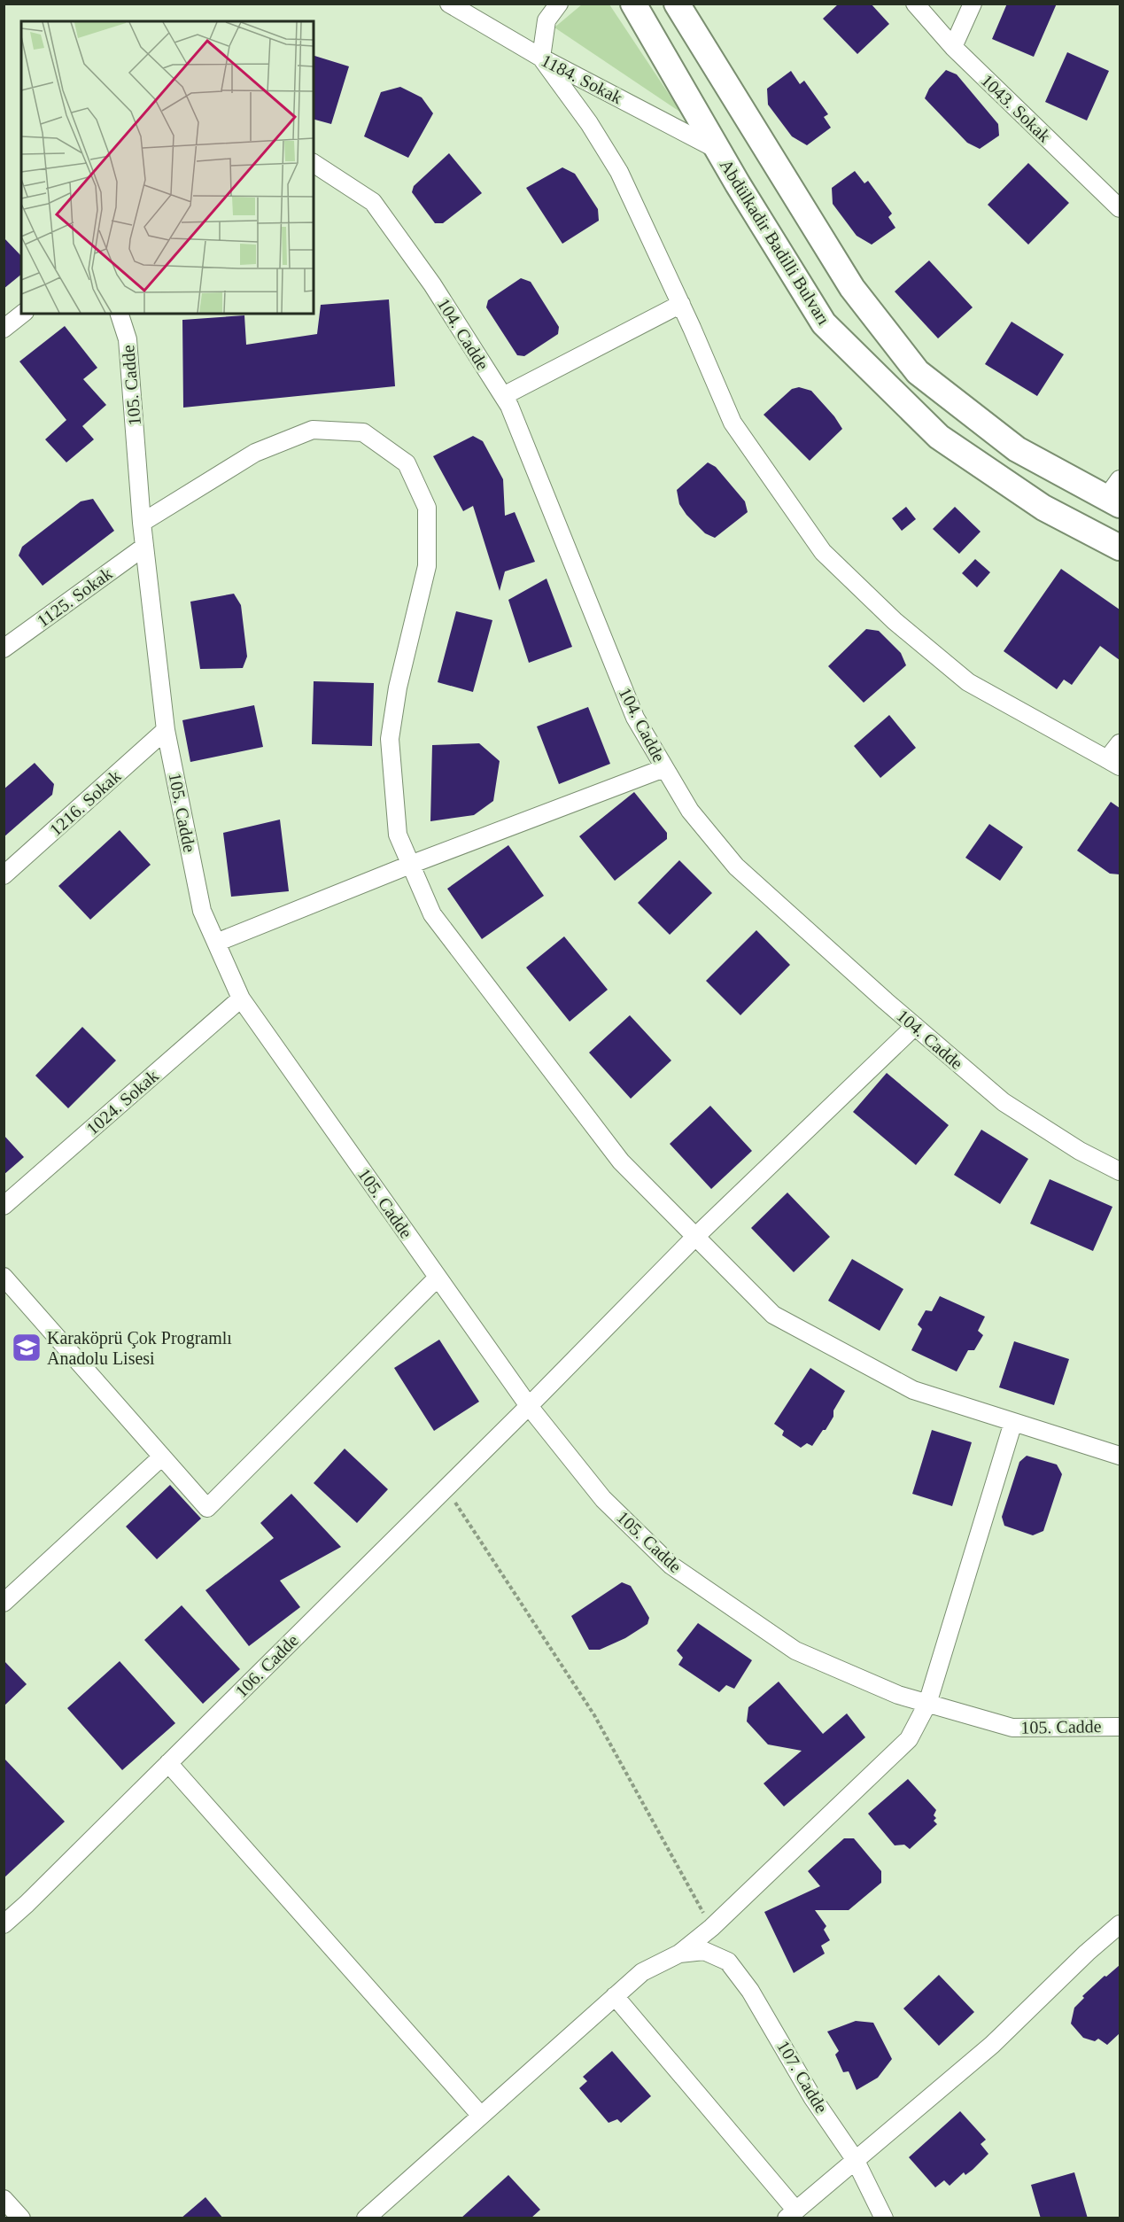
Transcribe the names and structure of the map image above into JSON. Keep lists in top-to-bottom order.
{
  "streets": {
    "main road": ["Abdülkadir Badilli Bulvarı"],
    "street": [
      "1184. Sokak",
      "1043. Sokak",
      "104. Cadde",
      "105. Cadde",
      "1125. Sokak",
      "1216. Sokak",
      "1024. Sokak",
      "106. Cadde",
      "107. Cadde"
    ]
  },
  "crossings": [
    ["1184. Sokak", "Abdülkadir Badilli Bulvarı"],
    ["104. Cadde", "106. Cadde"],
    ["105. Cadde", "1125. Sokak"],
    ["105. Cadde", "1216. Sokak"],
    ["105. Cadde", "1024. Sokak"],
    ["105. Cadde", "106. Cadde"]
  ],
  "places": {
    "school or university": ["Karaköprü Çok Programlı Anadolu Lisesi"]
  }
}
